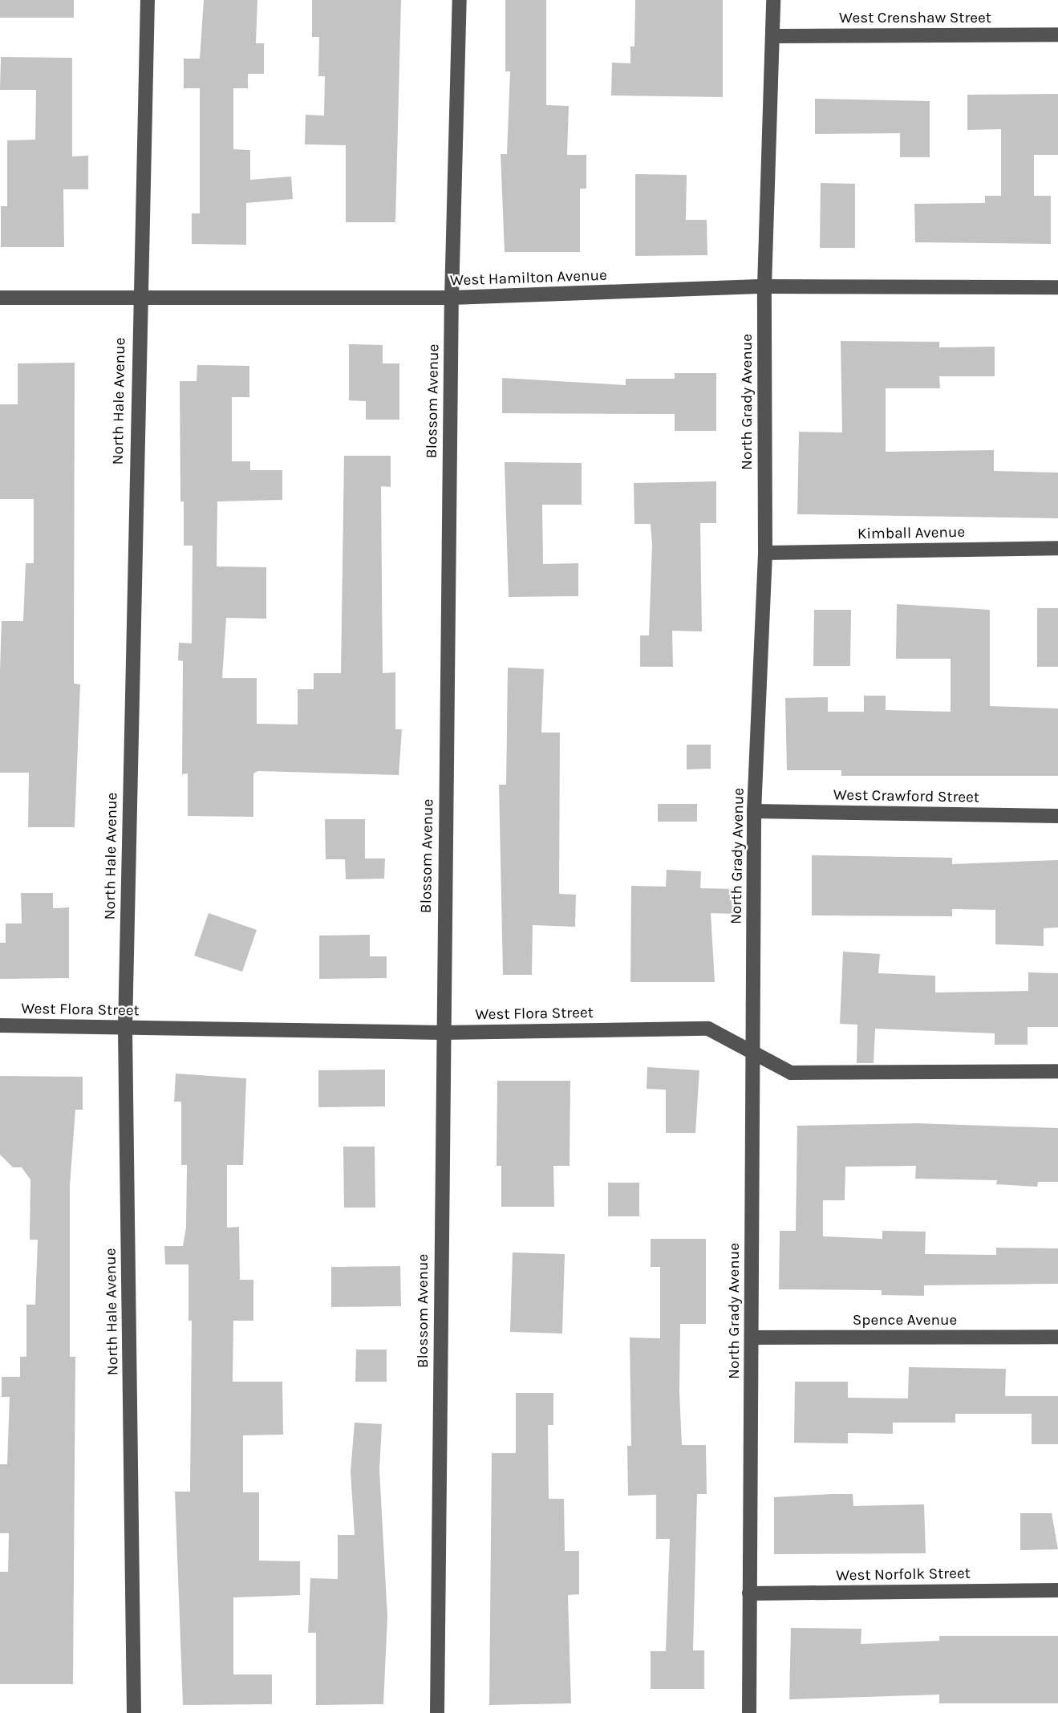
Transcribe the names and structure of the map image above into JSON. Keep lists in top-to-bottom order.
{
  "streets": {
    "street": [
      "West Crenshaw Street",
      "West Hamilton Avenue",
      "North Hale Avenue",
      "Blossom Avenue",
      "North Grady Avenue",
      "Kimball Avenue",
      "West Crawford Street",
      "West Flora Street",
      "Spence Avenue",
      "West Norfolk Street"
    ]
  },
  "crossings": [
    ["West Crenshaw Street", "North Grady Avenue"],
    ["West Hamilton Avenue", "North Hale Avenue"],
    ["West Hamilton Avenue", "Blossom Avenue"],
    ["West Hamilton Avenue", "North Grady Avenue"],
    ["North Hale Avenue", "West Flora Street"],
    ["Blossom Avenue", "West Flora Street"],
    ["North Grady Avenue", "Kimball Avenue"],
    ["North Grady Avenue", "West Crawford Street"],
    ["North Grady Avenue", "West Flora Street"],
    ["North Grady Avenue", "Spence Avenue"],
    ["North Grady Avenue", "West Norfolk Street"]
  ]
}
